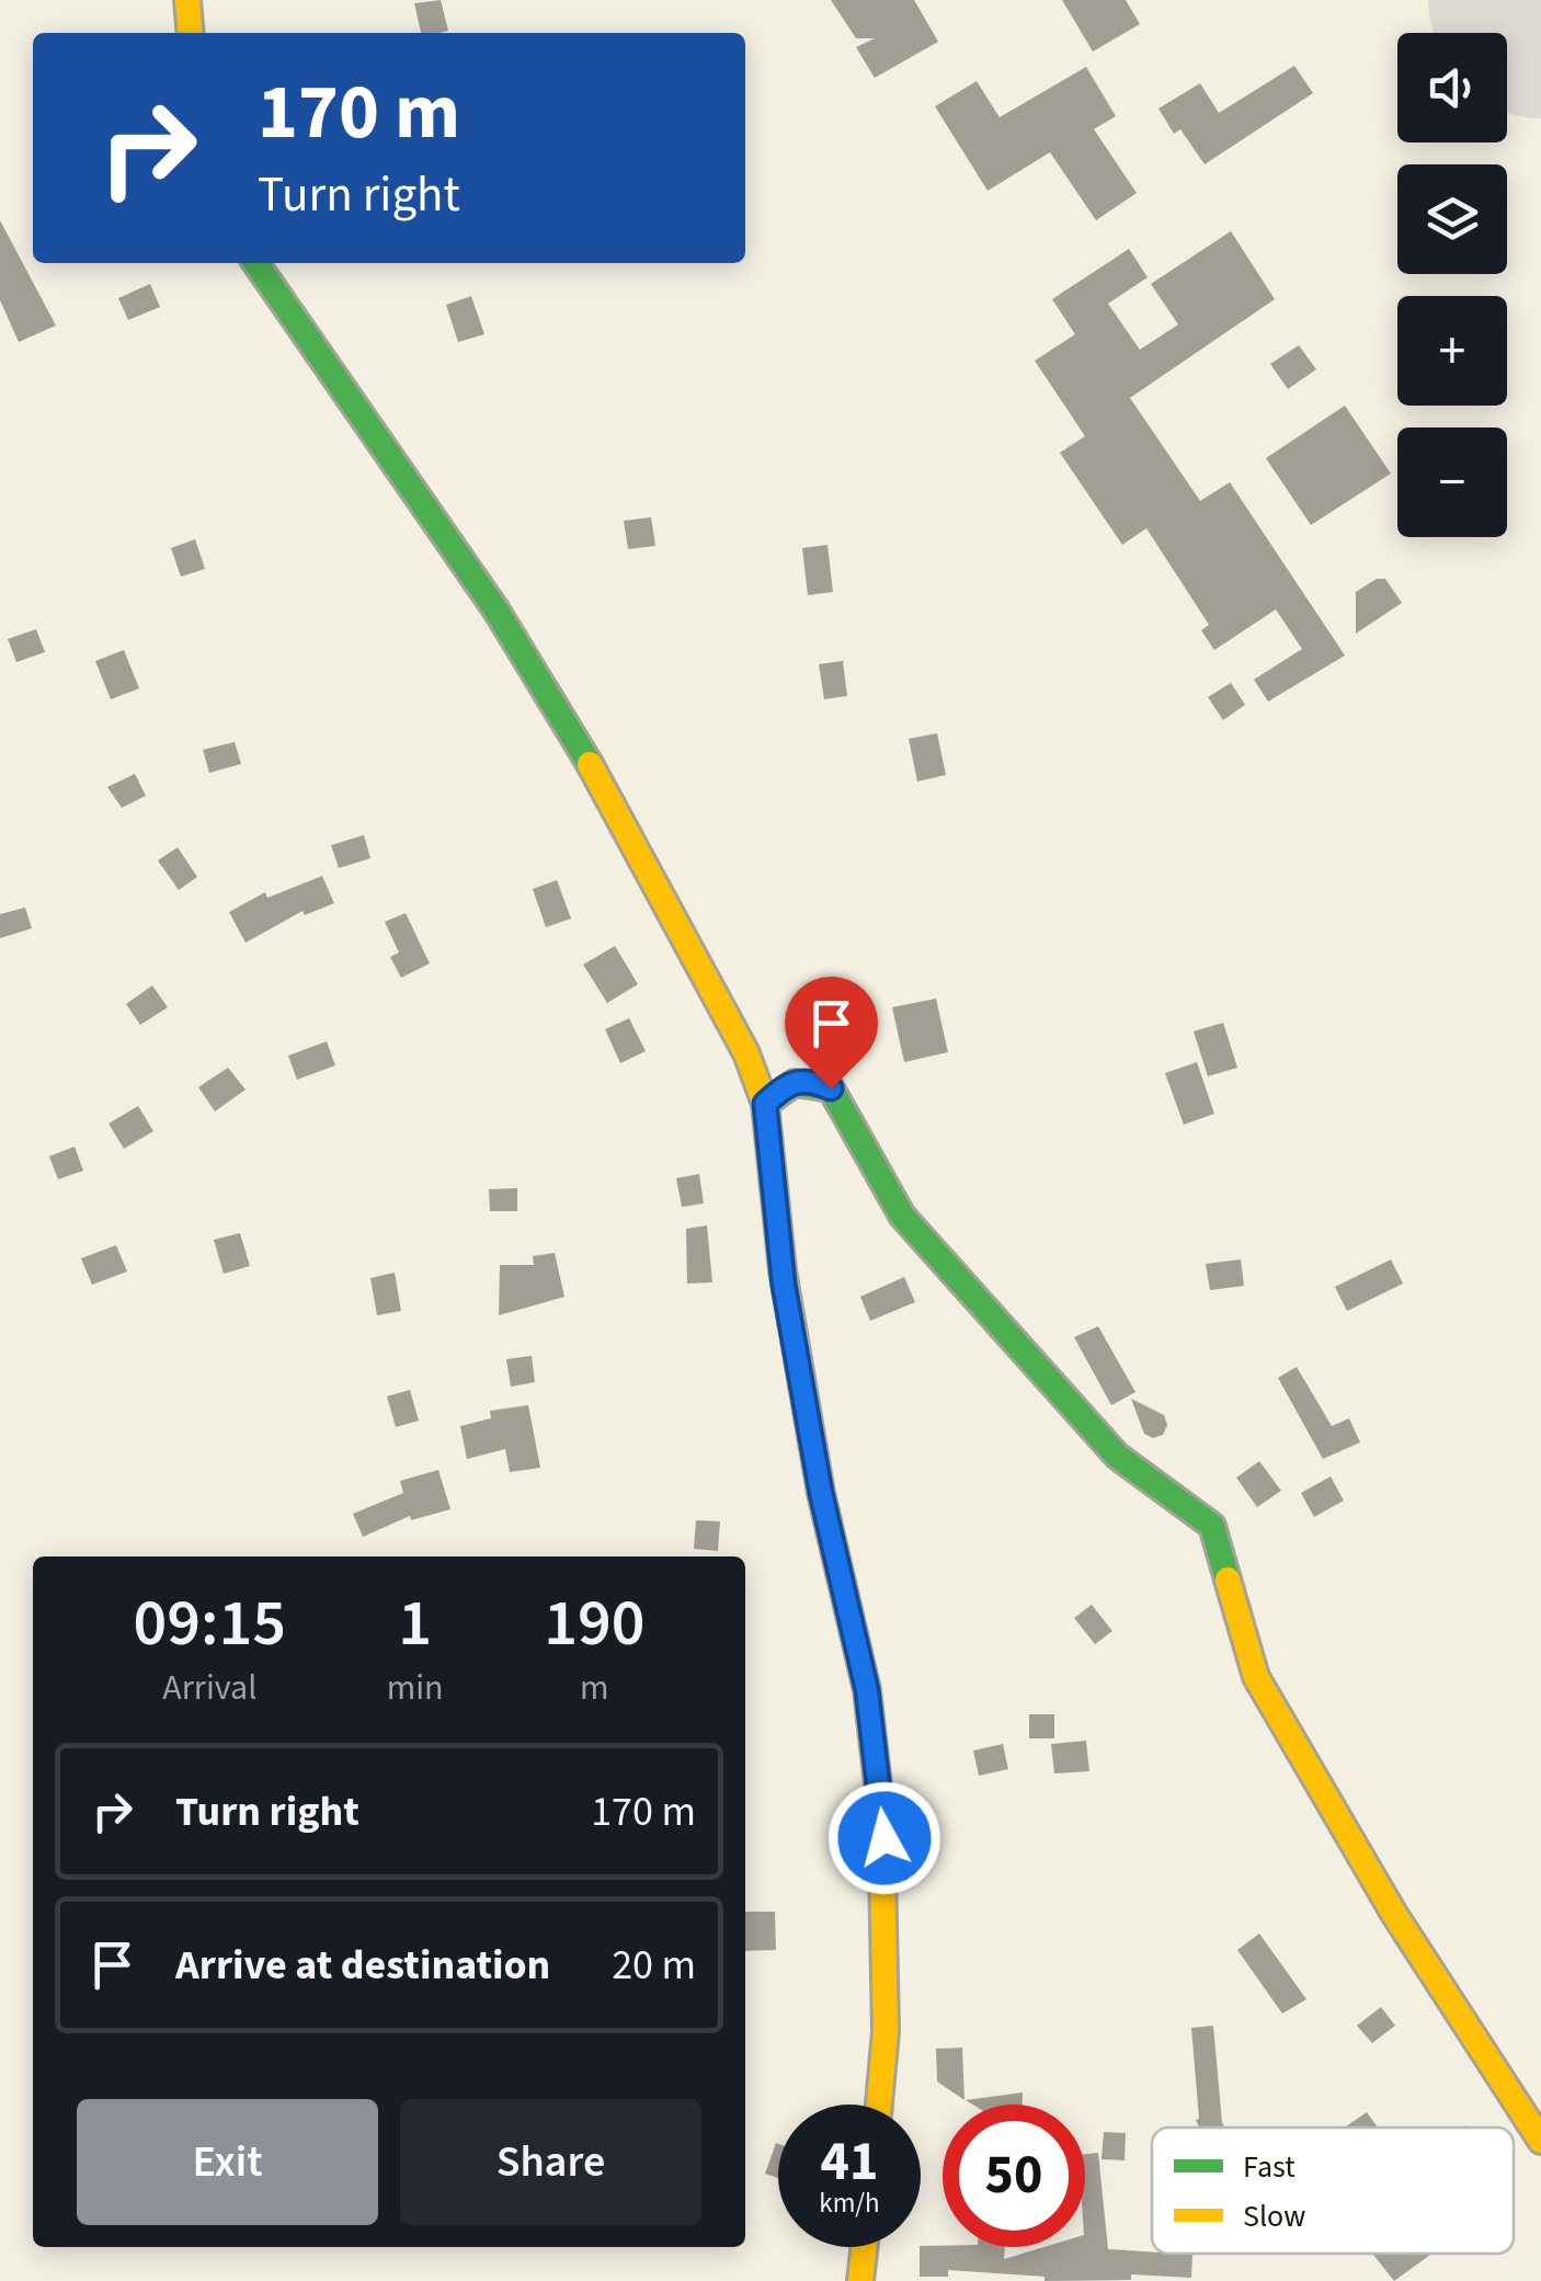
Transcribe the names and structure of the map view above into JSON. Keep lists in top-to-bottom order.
{
  "legend": ["Fast", "Slow"],
  "page": {
    "map_buttons": ["+", "−"],
    "turn": ["170 m", "Turn right"],
    "eta": [
      "09:15",
      "Arrival",
      "1",
      "min",
      "190",
      "m"
    ],
    "list": [
      {
        "name": "Turn right",
        "value": "170 m"
      },
      {
        "name": "Arrive at destination",
        "value": "20 m"
      }
    ],
    "buttons": ["Exit", "Share"],
    "speed": "41 km/h",
    "limit": "50"
  }
}
